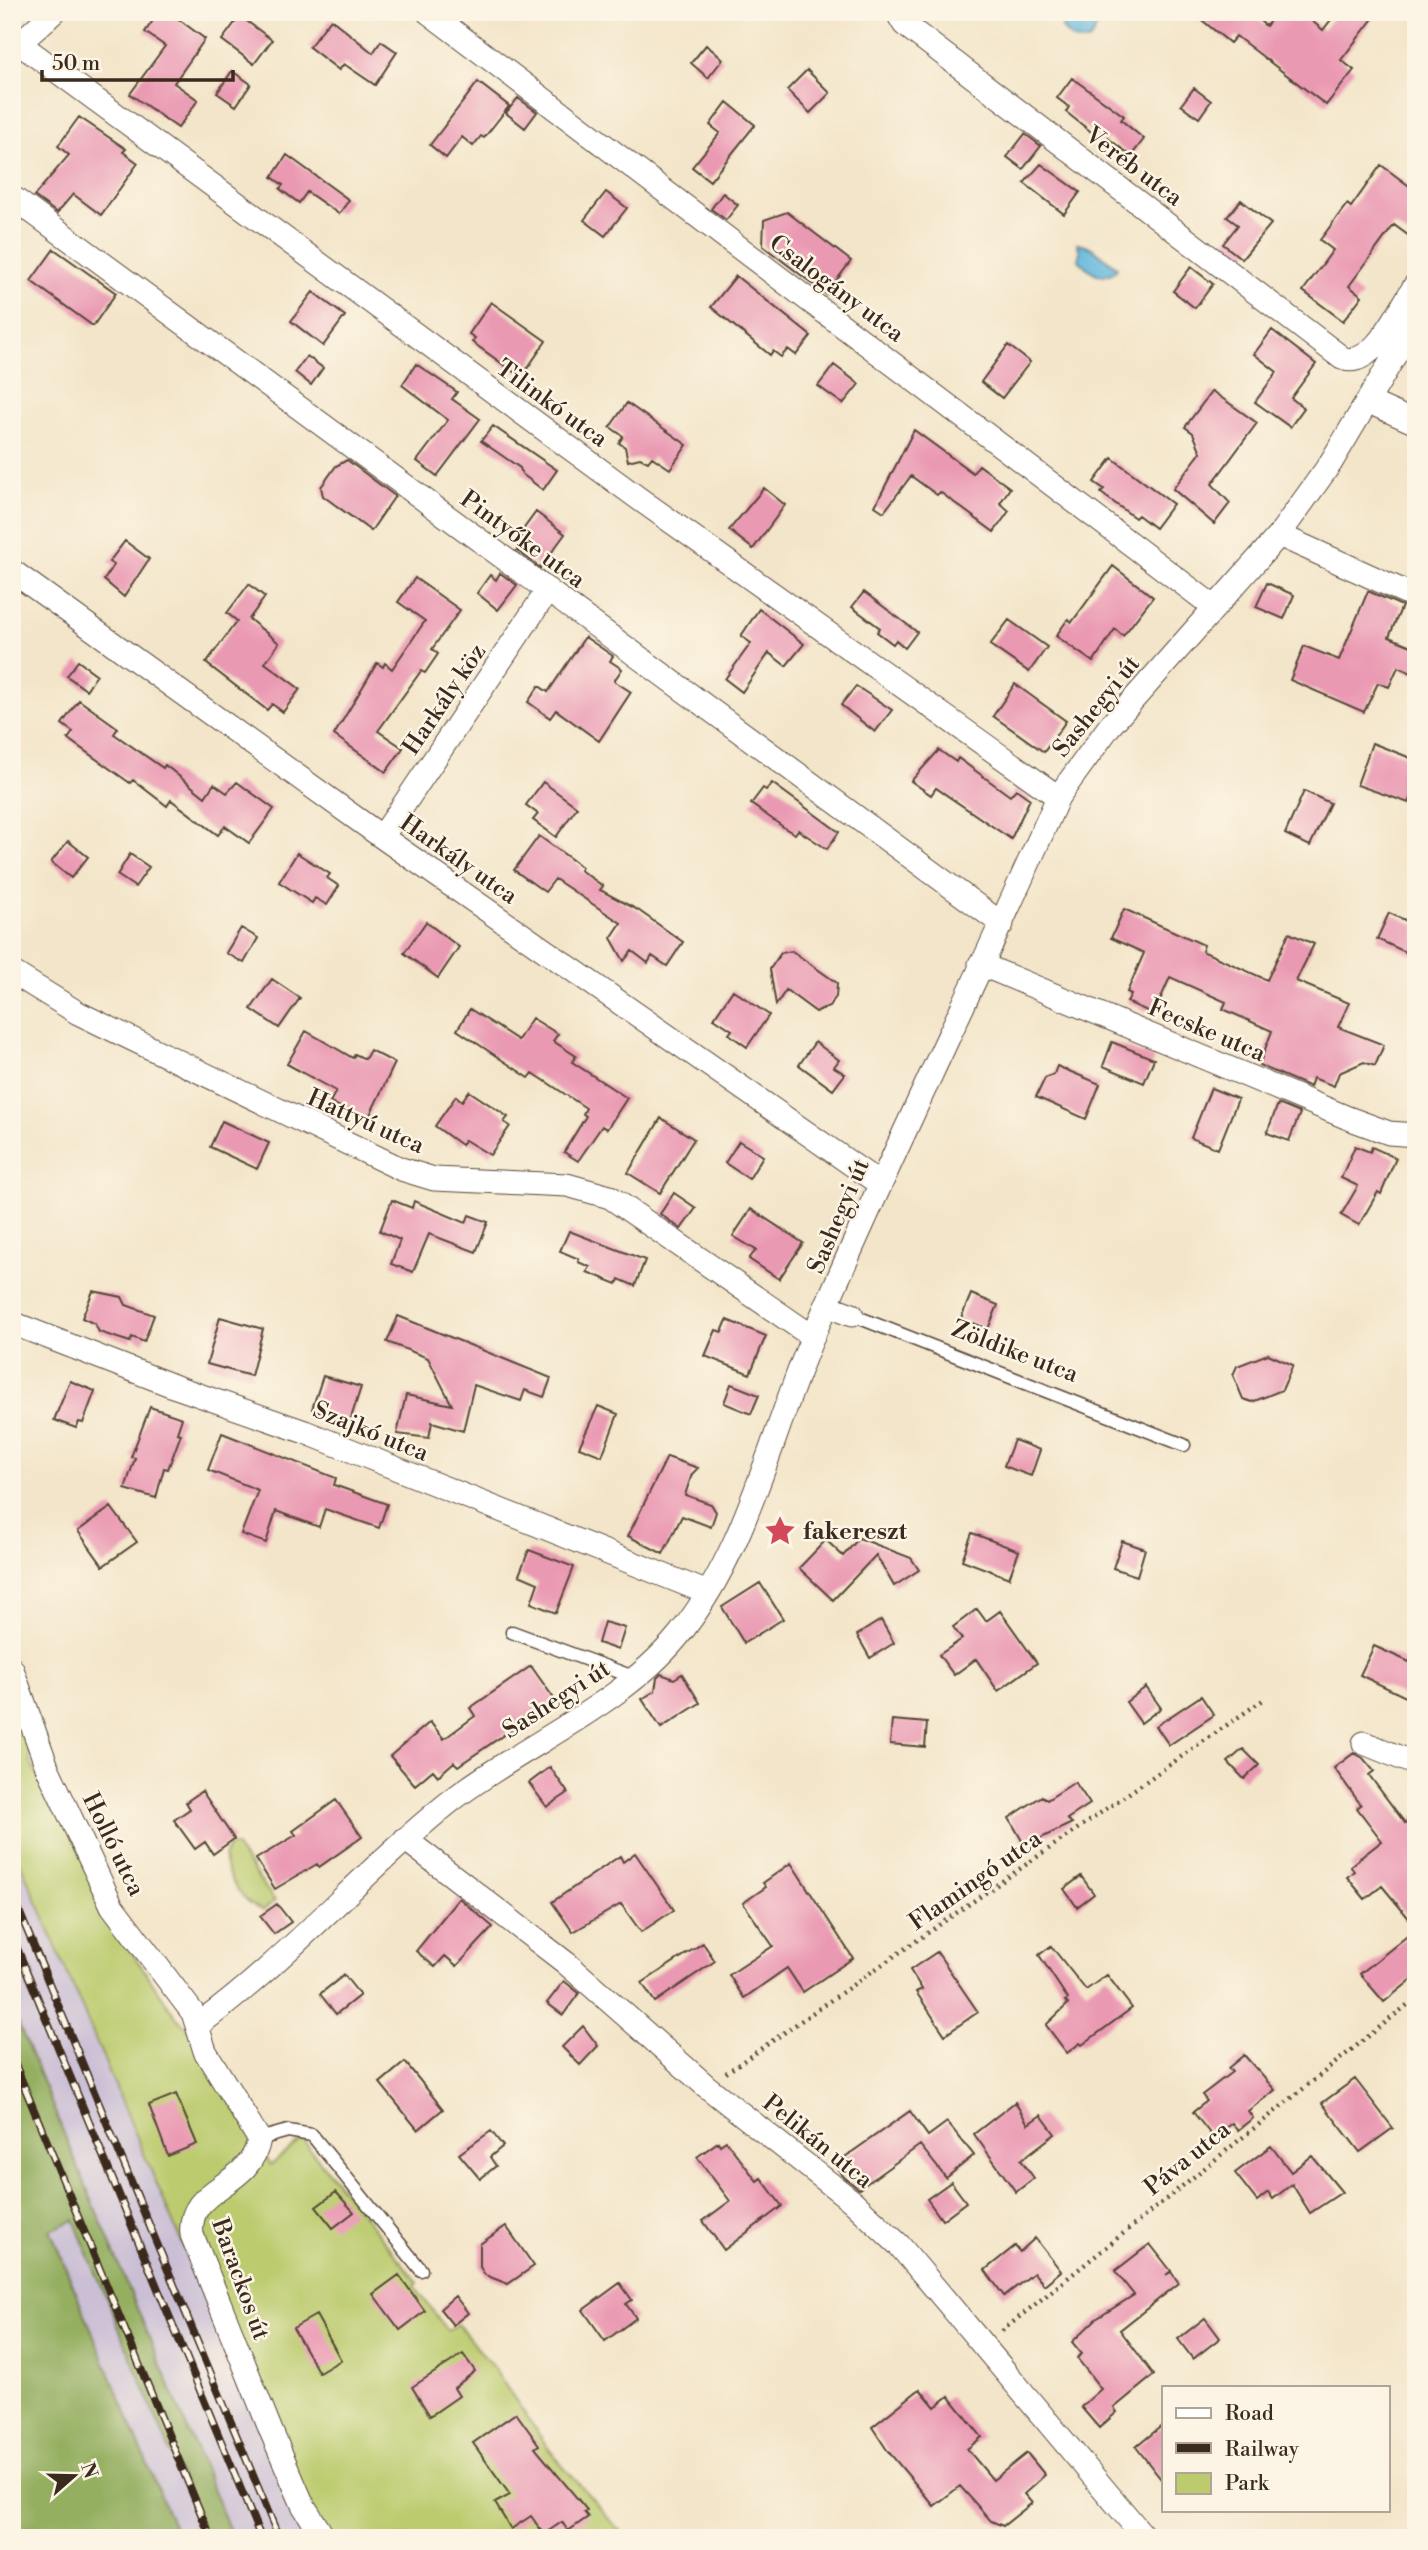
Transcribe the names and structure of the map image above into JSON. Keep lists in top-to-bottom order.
{
  "streets": {
    "street": [
      "Veréb utca",
      "Csalogány utca",
      "Tilinkó utca",
      "Pintyőke utca",
      "Harkály köz",
      "Sashegyi út",
      "Harkály utca",
      "Fecske utca",
      "Hattyú utca",
      "Zöldike utca",
      "Szajkó utca",
      "Holló utca",
      "Pelikán utca",
      "Barackos út"
    ],
    "path": ["Flamingó utca", "Páva utca"]
  },
  "crossings": [
    ["Csalogány utca", "Sashegyi út"],
    ["Tilinkó utca", "Sashegyi út"],
    ["Pintyőke utca", "Harkály köz"],
    ["Pintyőke utca", "Sashegyi út"],
    ["Harkály köz", "Harkály utca"],
    ["Sashegyi út", "Harkály utca"],
    ["Sashegyi út", "Fecske utca"],
    ["Sashegyi út", "Hattyú utca"],
    ["Sashegyi út", "Zöldike utca"],
    ["Sashegyi út", "Szajkó utca"],
    ["Sashegyi út", "Holló utca"],
    ["Sashegyi út", "Pelikán utca"],
    ["Flamingó utca", "Pelikán utca"],
    ["Pelikán utca", "Páva utca"]
  ],
  "places": {
    "place": ["fakereszt"]
  },
  "legend": ["Road", "Railway", "Park"],
  "scale_bar": "50 m",
  "north": "right"
}
